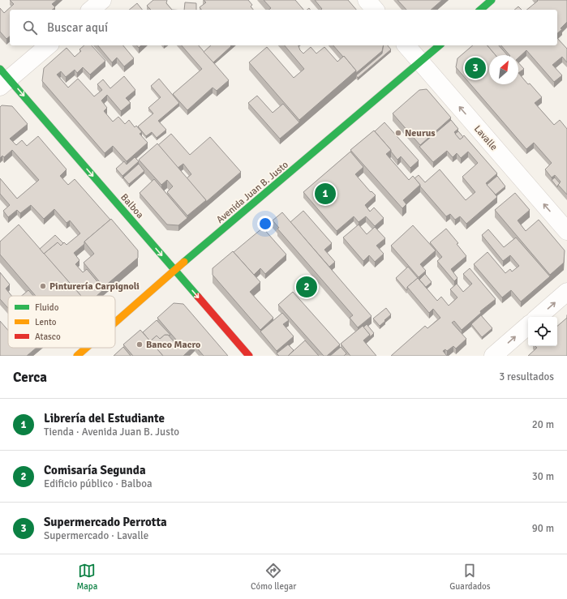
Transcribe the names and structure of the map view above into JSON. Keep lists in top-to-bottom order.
{
  "streets": {
    "main road": ["Avenida Juan B. Justo", "Balboa"],
    "street": ["Lavalle"]
  },
  "crossings": [
    ["Lavalle", "Avenida Juan B. Justo"],
    ["Avenida Juan B. Justo", "Balboa"]
  ],
  "one_way": ["Lavalle", "Balboa"],
  "places": ["Neurus", "Pinturería Carpignoli", "Banco Macro"],
  "legend": ["Fluido", "Lento", "Atasco"],
  "north": "top right",
  "page": {
    "search": "Buscar aquí",
    "pins": ["3", "1", "2"],
    "heading": ["Cerca", "3 resultados"],
    "list": [
      {
        "mark": "1",
        "name": "Librería del Estudiante",
        "note": "Tienda · Avenida Juan B. Justo",
        "value": "20 m"
      },
      {
        "mark": "2",
        "name": "Comisaría Segunda",
        "note": "Edificio público · Balboa",
        "value": "30 m"
      },
      {
        "mark": "3",
        "name": "Supermercado Perrotta",
        "note": "Supermercado · Lavalle",
        "value": "90 m"
      }
    ],
    "nav": ["Mapa", "Cómo llegar", "Guardados"]
  }
}
